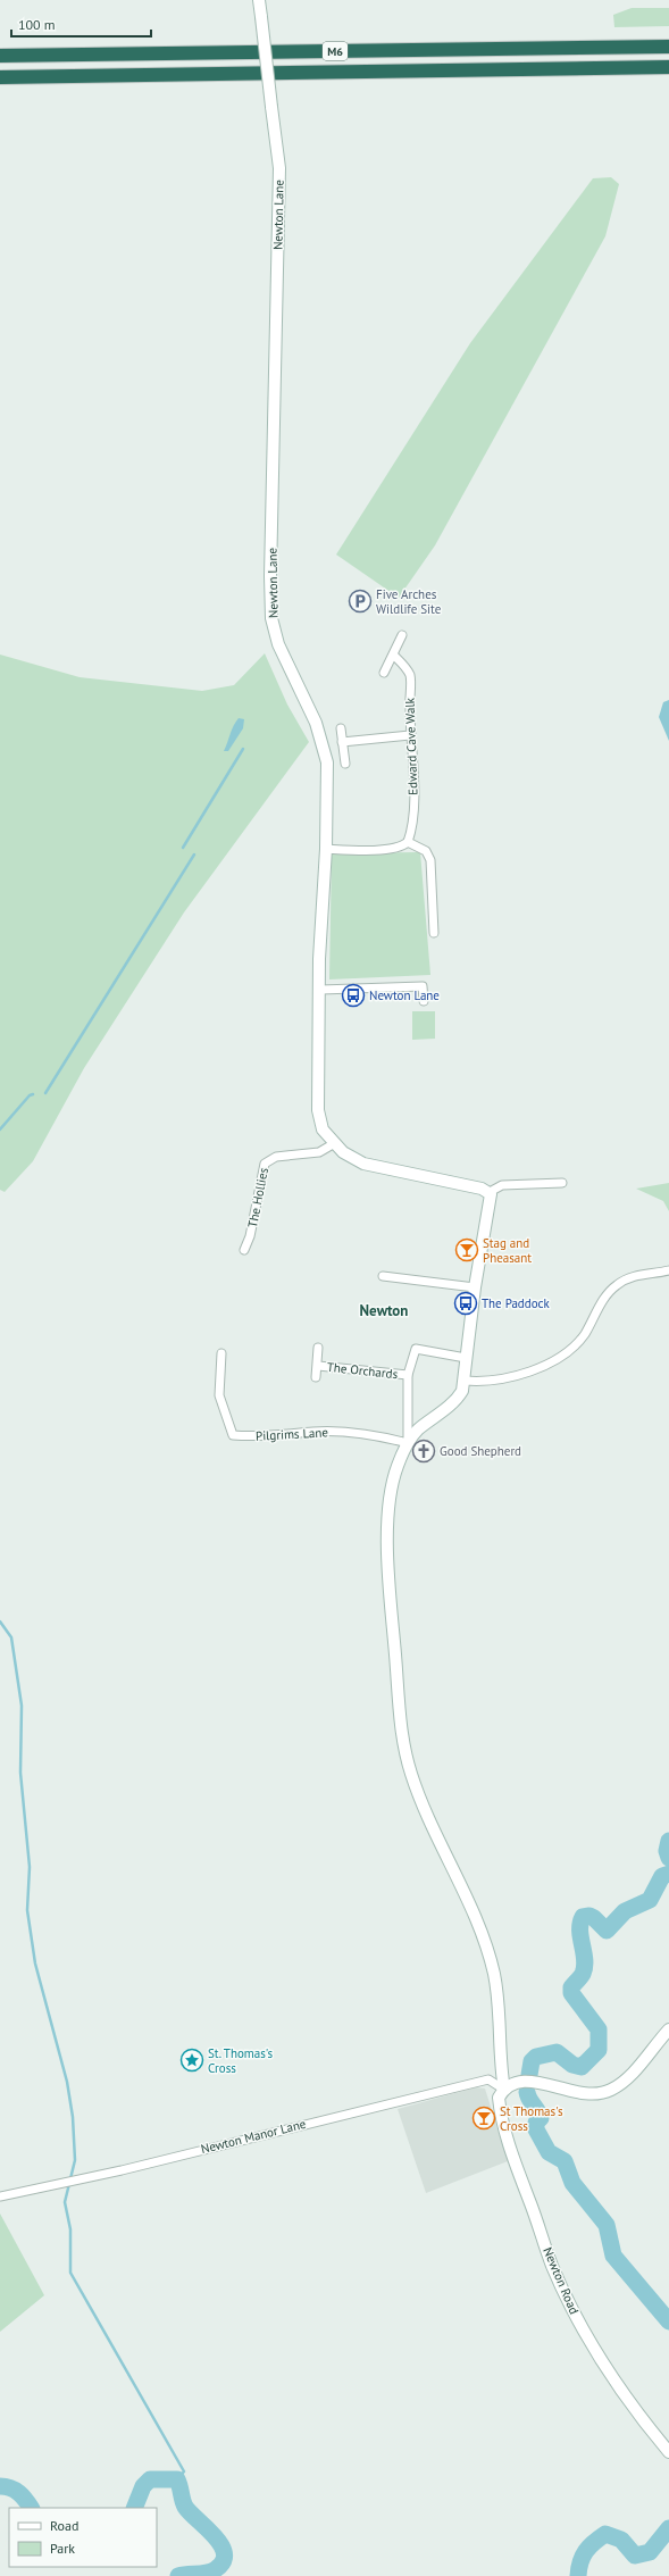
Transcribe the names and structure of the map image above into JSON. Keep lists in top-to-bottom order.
{
  "streets": {
    "highway": ["M6"],
    "street": [
      "Newton Lane",
      "Edward Cave Walk",
      "The Hollies",
      "The Orchards",
      "Pilgrims Lane",
      "Newton Manor Lane",
      "Newton Road"
    ]
  },
  "crossings": [
    ["Newton Lane", "The Hollies"],
    ["Pilgrims Lane", "Newton Road"],
    ["Newton Manor Lane", "Newton Road"]
  ],
  "districts": ["Newton"],
  "places": {
    "parking": ["Five Arches Wildlife Site"],
    "bus stop": ["Newton Lane", "The Paddock"],
    "bar": ["Stag and Pheasant", "St Thomas's Cross"],
    "church": ["Good Shepherd"],
    "place": ["St. Thomas's Cross"]
  },
  "legend": ["Road", "Park"],
  "scale_bar": "100 m"
}
